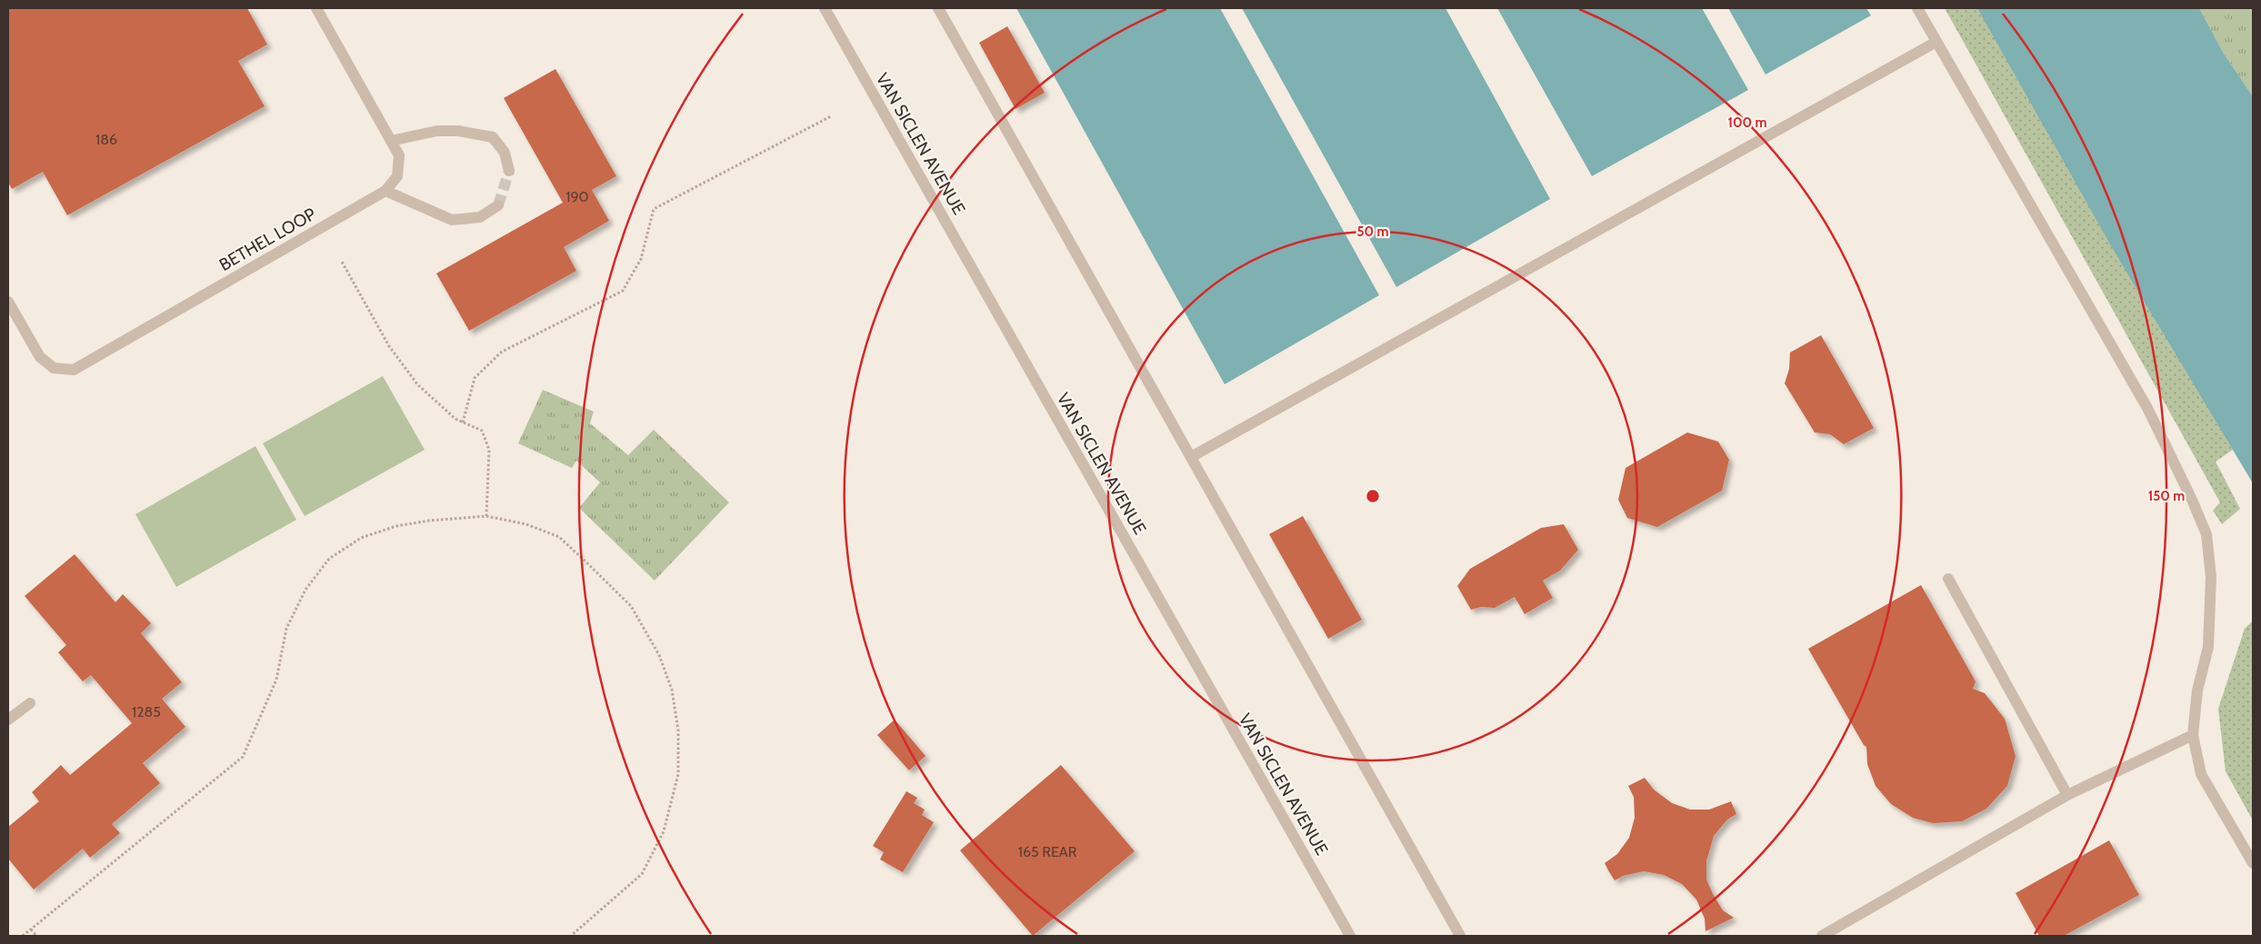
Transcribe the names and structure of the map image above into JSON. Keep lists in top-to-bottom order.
{
  "streets": {
    "street": ["VAN SICLEN AVENUE", "BETHEL LOOP"]
  },
  "house_numbers": [
    "186",
    "190",
    "1285",
    "165 REAR"
  ],
  "rings": ["100 m", "50 m", "150 m"]
}
